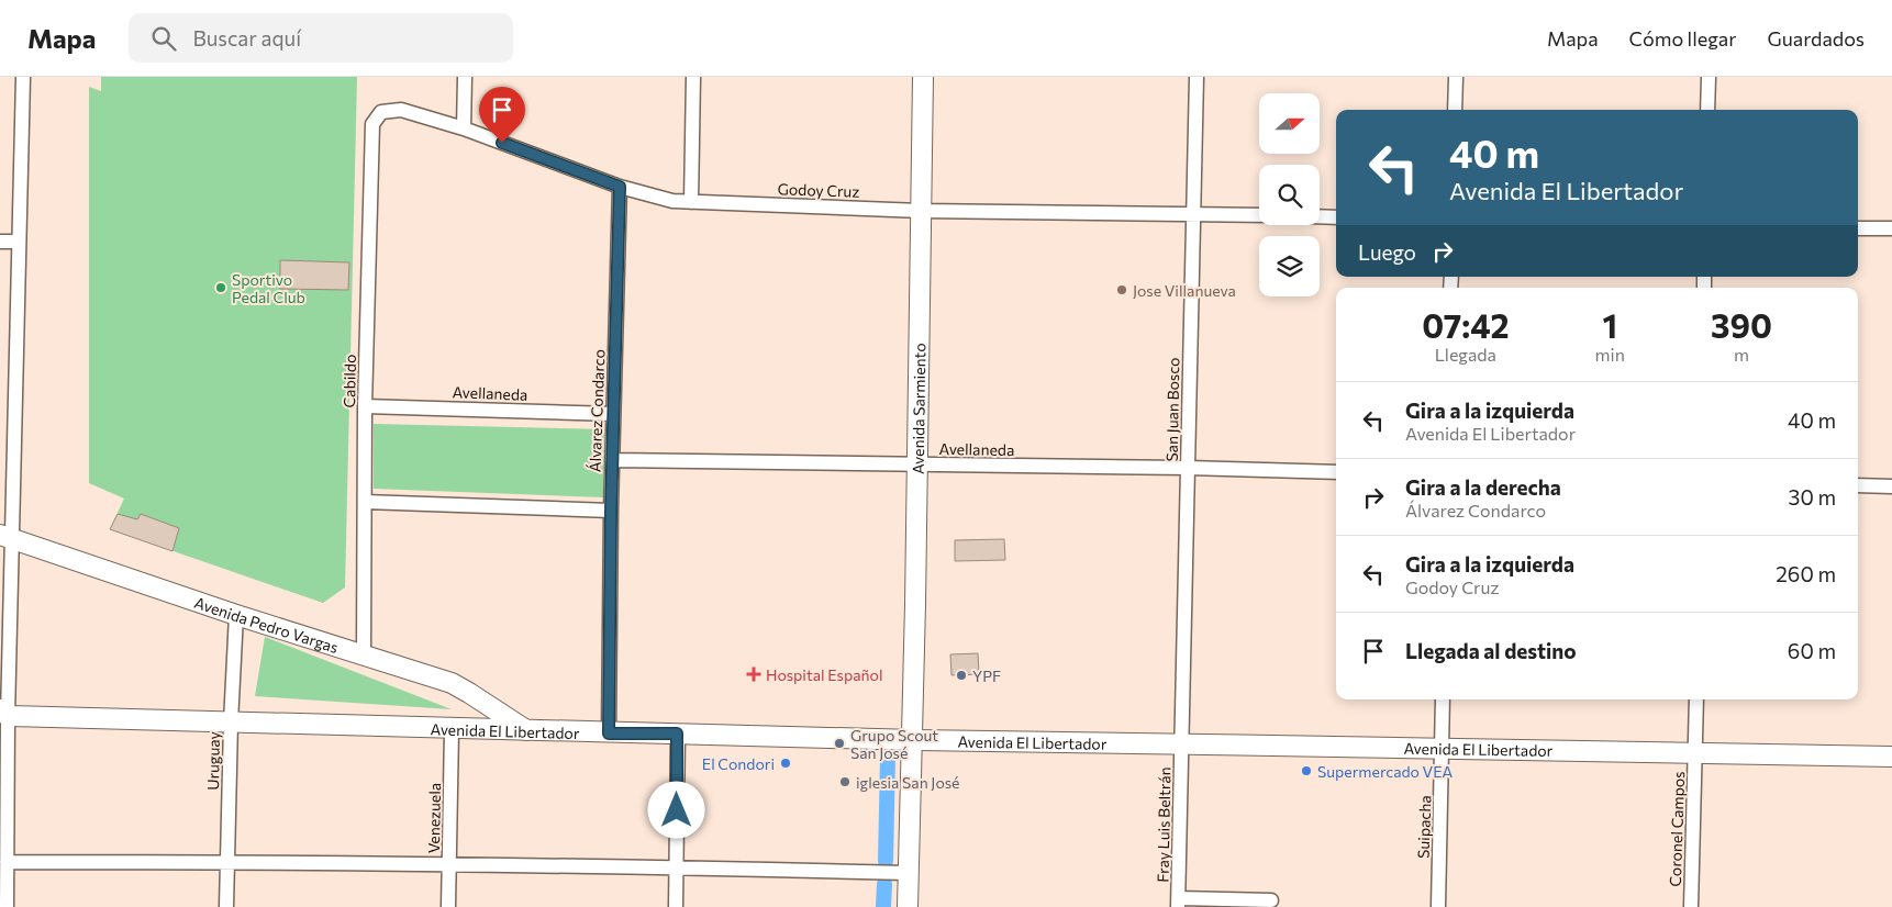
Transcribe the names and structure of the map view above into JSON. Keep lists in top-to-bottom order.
{
  "streets": {
    "main road": ["Avenida Sarmiento", "Avenida Pedro Vargas", "Avenida El Libertador"],
    "street": [
      "Godoy Cruz",
      "Cabildo",
      "Avellaneda",
      "San Juan Bosco",
      "Álvarez Condarco",
      "Uruguay",
      "Venezuela",
      "Fray Luis Beltrán",
      "Suipacha",
      "Coronel Campos"
    ]
  },
  "crossings": [
    ["Godoy Cruz", "Cabildo"],
    ["Godoy Cruz", "Avenida Sarmiento"],
    ["Godoy Cruz", "San Juan Bosco"],
    ["Godoy Cruz", "Álvarez Condarco"],
    ["Cabildo", "Avellaneda"],
    ["Cabildo", "Avenida Pedro Vargas"],
    ["Avellaneda", "Avenida Sarmiento"],
    ["Avellaneda", "San Juan Bosco"],
    ["Avellaneda", "Álvarez Condarco"],
    ["Avenida Sarmiento", "Avenida El Libertador"],
    ["San Juan Bosco", "Avenida El Libertador"],
    ["San Juan Bosco", "Fray Luis Beltrán"],
    ["Álvarez Condarco", "Avenida El Libertador"],
    ["Avenida Pedro Vargas", "Avenida El Libertador"],
    ["Avenida Pedro Vargas", "Uruguay"],
    ["Avenida El Libertador", "Uruguay"],
    ["Avenida El Libertador", "Venezuela"],
    ["Avenida El Libertador", "Fray Luis Beltrán"],
    ["Avenida El Libertador", "Suipacha"],
    ["Avenida El Libertador", "Coronel Campos"]
  ],
  "places": {
    "other": [
      "Sportivo Pedal Club",
      "Jose Villanueva",
      "YPF",
      "Grupo Scout San José",
      "El Condori",
      "Supermercado VEA",
      "iglesia San José"
    ],
    "health": ["Hospital Español"]
  },
  "north": "right",
  "page": {
    "header": "Mapa",
    "search": "Buscar aquí",
    "nav": ["Mapa", "Cómo llegar", "Guardados"],
    "turn": ["40 m", "Avenida El Libertador"],
    "then": "Luego",
    "eta": [
      "07:42",
      "Llegada",
      "1",
      "min",
      "390",
      "m"
    ],
    "list": [
      {
        "name": "Gira a la izquierda",
        "note": "Avenida El Libertador",
        "value": "40 m"
      },
      {
        "name": "Gira a la derecha",
        "note": "Álvarez Condarco",
        "value": "30 m"
      },
      {
        "name": "Gira a la izquierda",
        "note": "Godoy Cruz",
        "value": "260 m"
      },
      {
        "name": "Llegada al destino",
        "value": "60 m"
      }
    ]
  }
}
